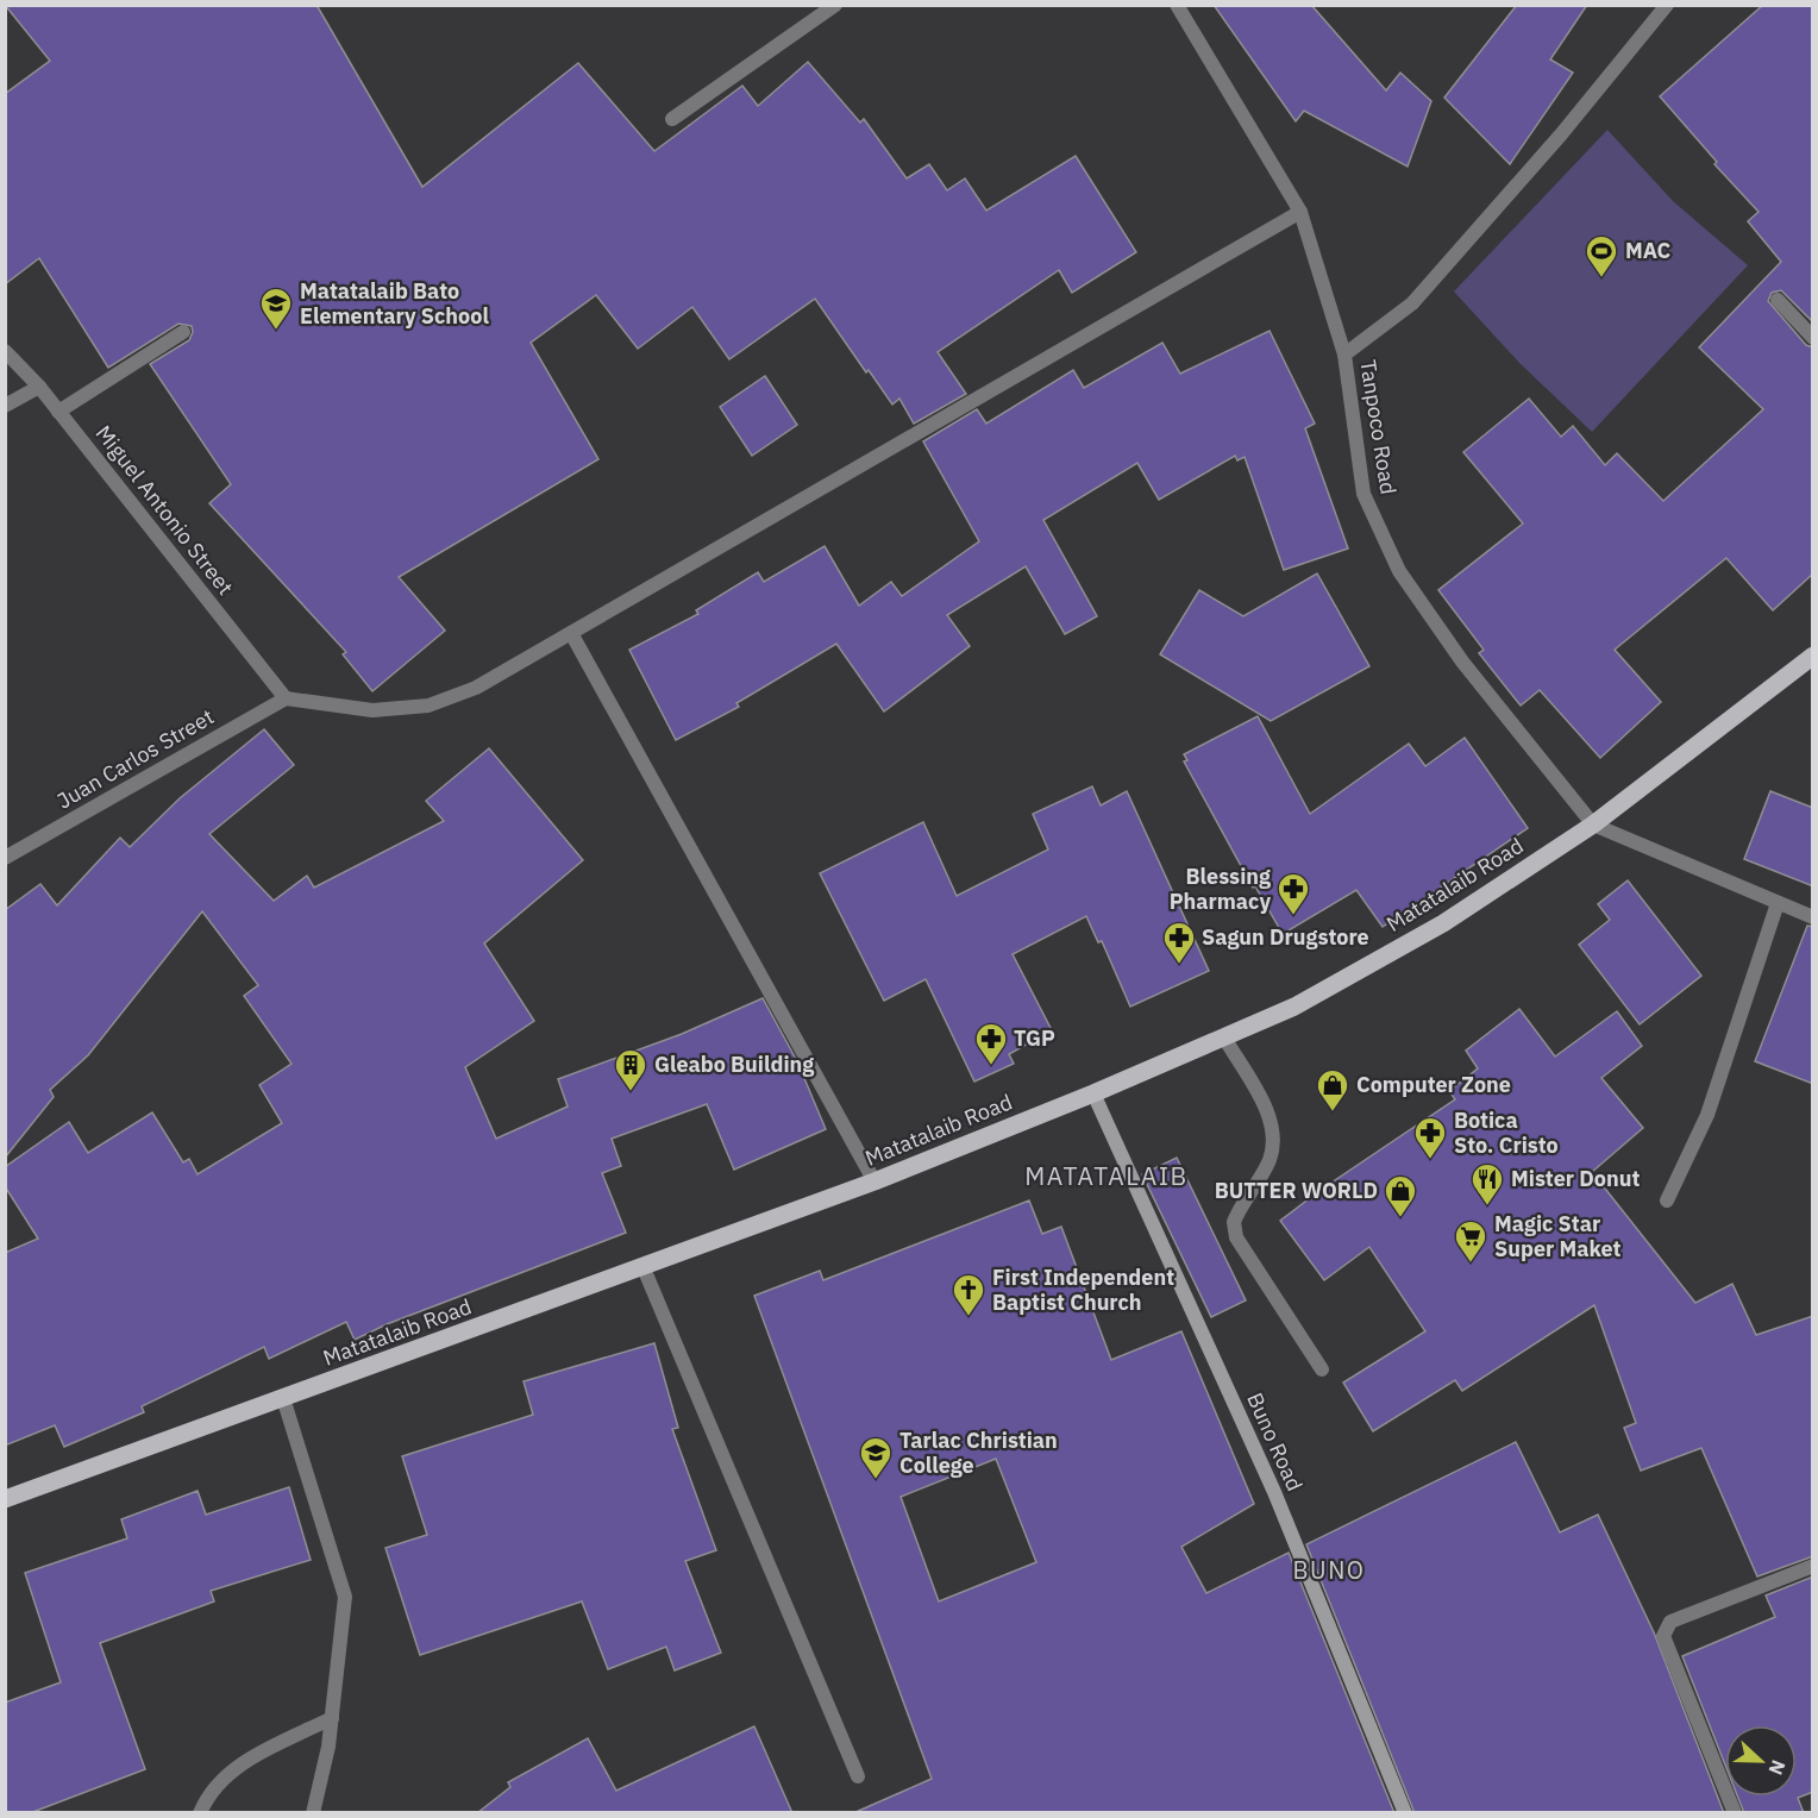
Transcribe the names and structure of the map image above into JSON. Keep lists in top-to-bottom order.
{
  "streets": {
    "main road": ["Matatalaib Road"],
    "street": [
      "Tanpoco Road",
      "Miguel Antonio Street",
      "Juan Carlos Street",
      "Buno Road"
    ]
  },
  "crossings": [
    ["Tanpoco Road", "Matatalaib Road"],
    ["Miguel Antonio Street", "Juan Carlos Street"],
    ["Matatalaib Road", "Buno Road"]
  ],
  "districts": ["MATATALAIB", "BUNO"],
  "places": {
    "sports": ["MAC"],
    "school or university": ["Matatalaib Bato Elementary School", "Tarlac Christian College"],
    "pharmacy": [
      "Blessing Pharmacy",
      "Sagun Drugstore",
      "TGP",
      "Botica Sto. Cristo"
    ],
    "building": ["Gleabo Building"],
    "shop": ["Computer Zone", "BUTTER WORLD"],
    "restaurant": ["Mister Donut"],
    "supermarket": ["Magic Star Super Maket"],
    "church": ["First Independent Baptist Church"]
  },
  "north": "right"
}
